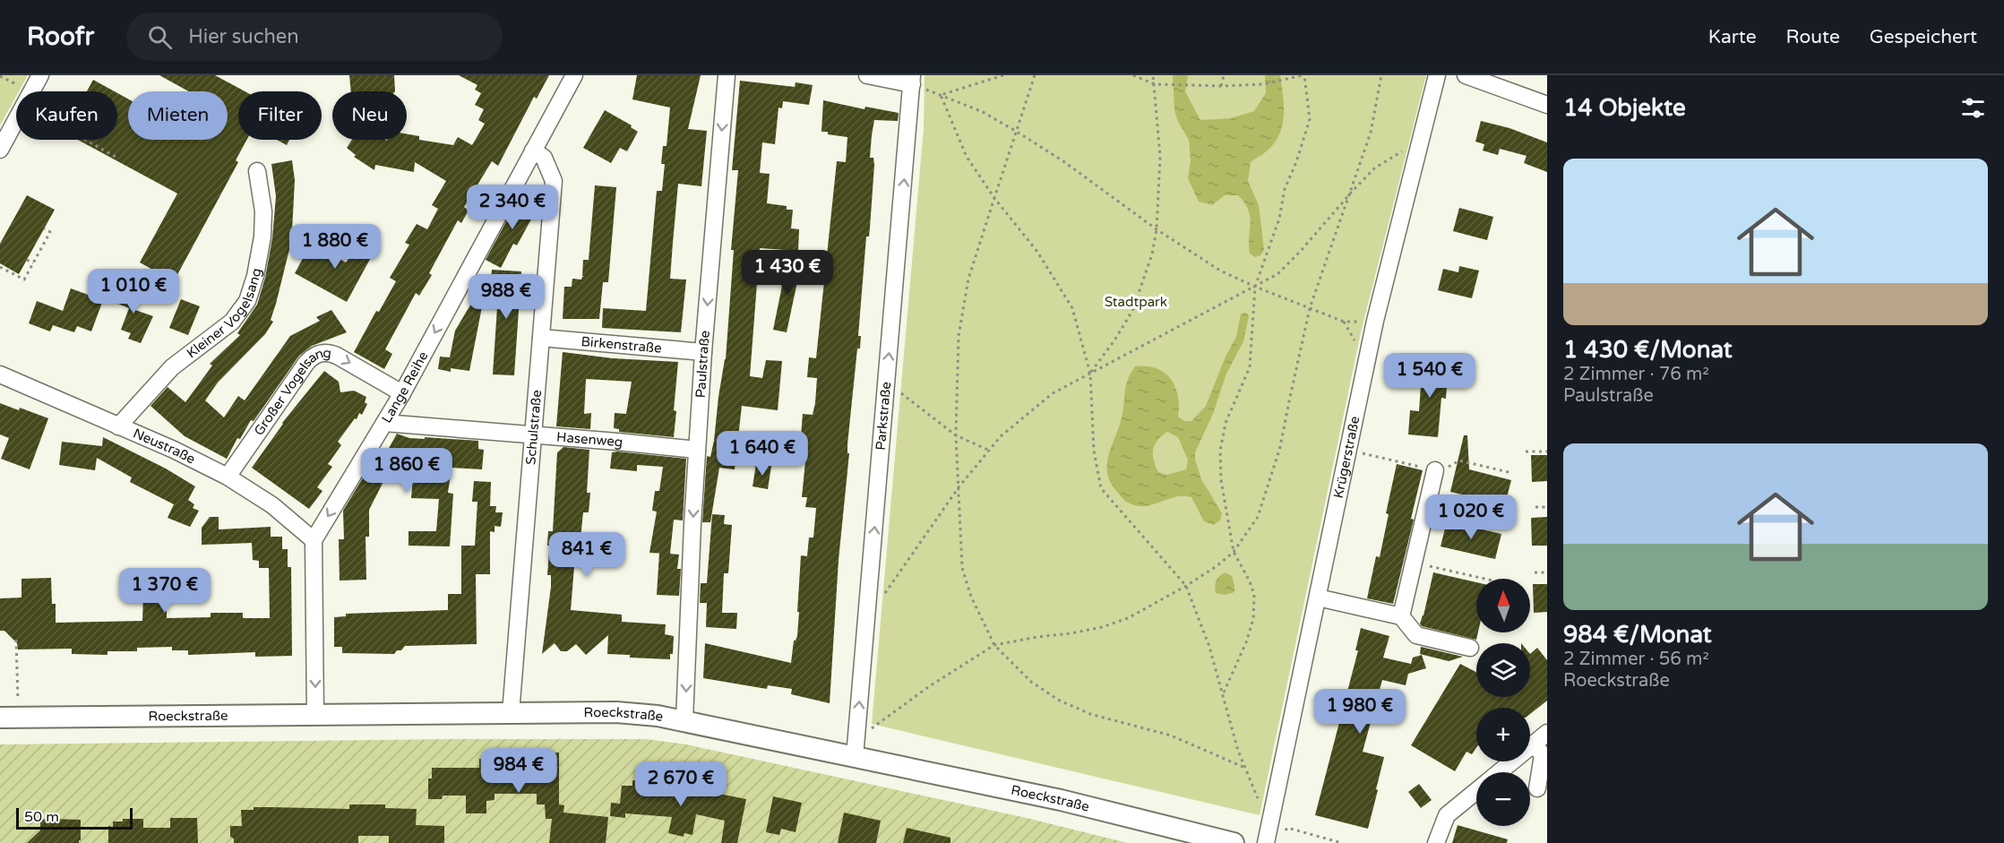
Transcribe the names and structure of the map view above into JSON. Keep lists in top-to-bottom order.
{
  "streets": {
    "main road": ["Roeckstraße"],
    "street": [
      "Kleiner Vogelsang",
      "Birkenstraße",
      "Paulstraße",
      "Lange Reihe",
      "Großer Vogelsang",
      "Parkstraße",
      "Schulstraße",
      "Hasenweg",
      "Neustraße",
      "Krügerstraße"
    ]
  },
  "crossings": [
    ["Kleiner Vogelsang", "Neustraße"],
    ["Birkenstraße", "Paulstraße"],
    ["Birkenstraße", "Schulstraße"],
    ["Paulstraße", "Hasenweg"],
    ["Paulstraße", "Roeckstraße"],
    ["Lange Reihe", "Großer Vogelsang"],
    ["Lange Reihe", "Schulstraße"],
    ["Lange Reihe", "Hasenweg"],
    ["Lange Reihe", "Neustraße"],
    ["Großer Vogelsang", "Neustraße"],
    ["Parkstraße", "Roeckstraße"],
    ["Schulstraße", "Hasenweg"],
    ["Schulstraße", "Roeckstraße"]
  ],
  "one_way": ["Paulstraße", "Lange Reihe", "Parkstraße"],
  "parks": ["Stadtpark"],
  "scale_bar": "50 m",
  "north": "top",
  "page": {
    "header": "Roofr",
    "search": "Hier suchen",
    "nav": ["Karte", "Route", "Gespeichert"],
    "heading": "14 Objekte",
    "chip": [
      "Kaufen",
      "Mieten",
      "Filter",
      "Neu"
    ],
    "list": [
      {
        "name": "1 430 €/Monat",
        "note": "2 Zimmer · 76 m² · Paulstraße"
      },
      {
        "name": "984 €/Monat",
        "note": "2 Zimmer · 56 m² · Roeckstraße"
      }
    ],
    "price": [
      "2 340 €",
      "1 880 €",
      "1 430 €",
      "1 010 €",
      "988 €",
      "1 540 €",
      "1 640 €",
      "1 860 €",
      "1 020 €",
      "841 €",
      "1 370 €",
      "1 980 €",
      "984 €",
      "2 670 €"
    ],
    "map_buttons": ["+", "−"],
    "scale": "50 m"
  }
}
